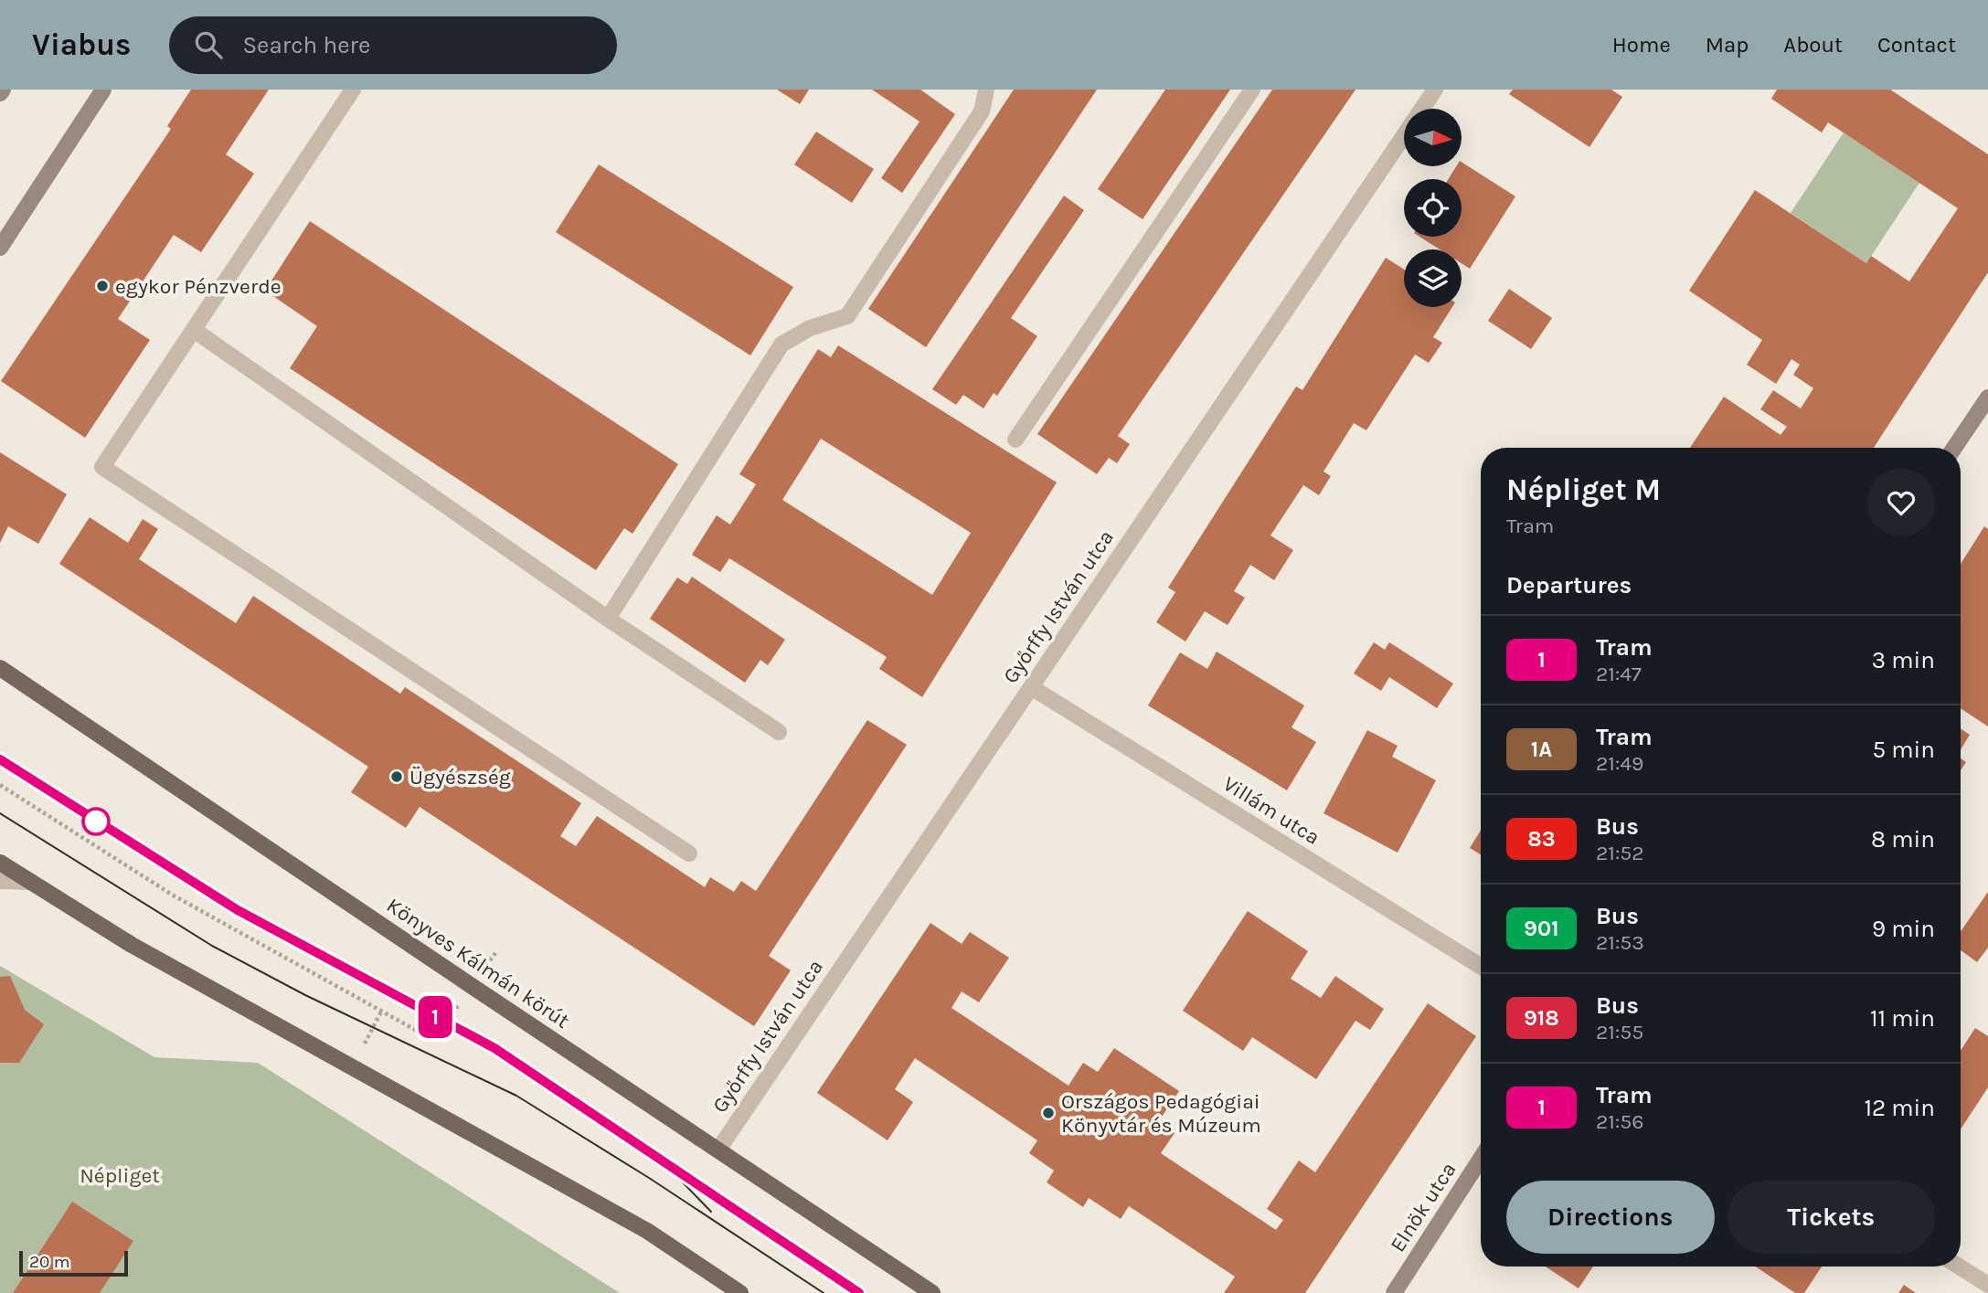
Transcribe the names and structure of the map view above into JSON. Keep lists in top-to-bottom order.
{
  "streets": {
    "main road": ["Könyves Kálmán körút"],
    "street": ["Győrffy István utca", "Villám utca", "Elnök utca"]
  },
  "crossings": [
    ["Győrffy István utca", "Villám utca"],
    ["Győrffy István utca", "Könyves Kálmán körút"]
  ],
  "parks": ["Népliget"],
  "places": ["egykor Pénzverde", "Ügyészség", "Országos Pedagógiai Könyvtár és Múzeum"],
  "lines": ["tram line 1"],
  "scale_bar": "20 m",
  "north": "right",
  "page": {
    "header": "Viabus",
    "search": "Search here",
    "nav": [
      "Home",
      "Map",
      "About",
      "Contact"
    ],
    "on_map": "1",
    "heading": [
      ["Népliget M", "Tram"],
      "Departures"
    ],
    "list": [
      {
        "mark": "1",
        "name": "Tram",
        "note": "21:47",
        "value": "3 min"
      },
      {
        "mark": "1A",
        "name": "Tram",
        "note": "21:49",
        "value": "5 min"
      },
      {
        "mark": "83",
        "name": "Bus",
        "note": "21:52",
        "value": "8 min"
      },
      {
        "mark": "901",
        "name": "Bus",
        "note": "21:53",
        "value": "9 min"
      },
      {
        "mark": "918",
        "name": "Bus",
        "note": "21:55",
        "value": "11 min"
      },
      {
        "mark": "1",
        "name": "Tram",
        "note": "21:56",
        "value": "12 min"
      }
    ],
    "buttons": ["Directions", "Tickets"],
    "scale": "20 m"
  }
}
